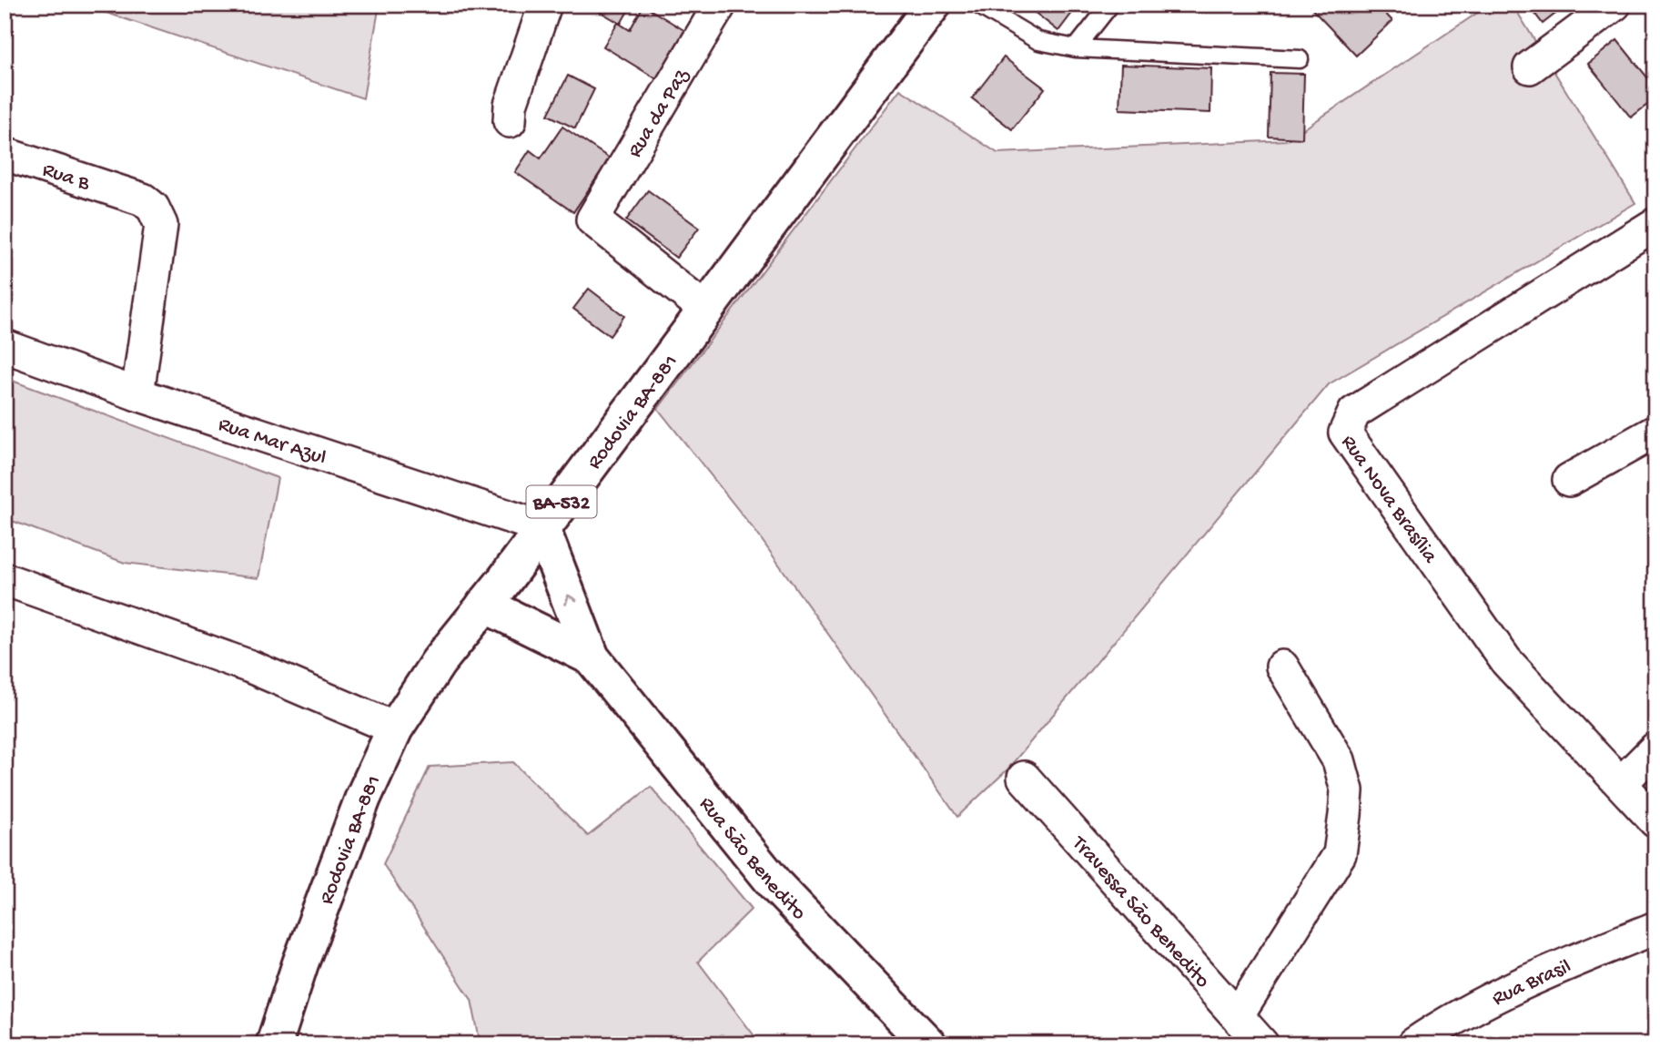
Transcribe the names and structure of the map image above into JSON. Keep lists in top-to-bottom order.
{
  "streets": {
    "main road": ["Rodovia BA-881", "BA-532", "Rua São Benedito"],
    "street": [
      "Rua da Paz",
      "Rua B",
      "Rua Mar Azul",
      "Rua Nova Brasília",
      "Travessa São Benedito",
      "Rua Brasil"
    ]
  },
  "crossings": [
    ["Rua da Paz", "Rodovia BA-881"],
    ["Rua B", "Rua Mar Azul"],
    ["Rodovia BA-881", "Rua Mar Azul"],
    ["Rodovia BA-881", "Rua São Benedito"],
    ["Rua Mar Azul", "Rua São Benedito"]
  ]
}
